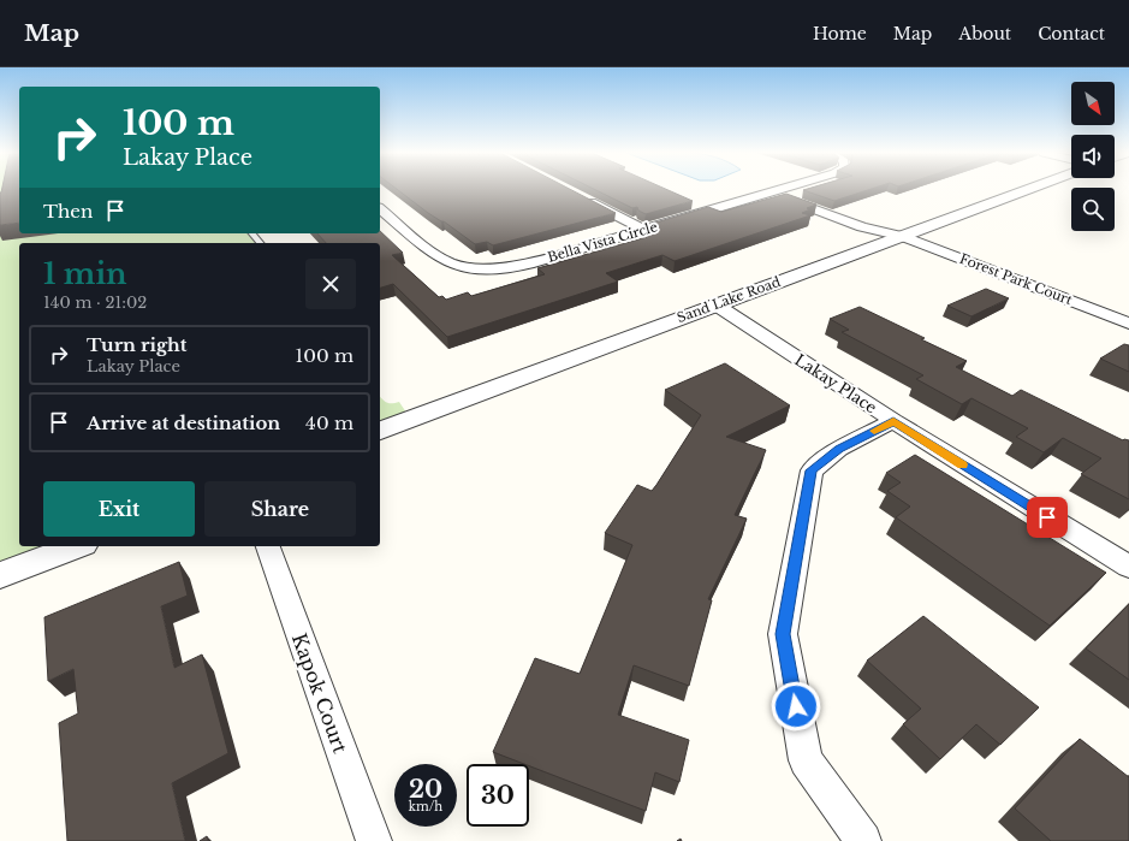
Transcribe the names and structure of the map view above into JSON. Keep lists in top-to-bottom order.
{
  "streets": {
    "street": [
      "Bella Vista Circle",
      "Forest Park Court",
      "Sand Lake Road",
      "Lakay Place",
      "Kapok Court"
    ]
  },
  "crossings": [
    ["Forest Park Court", "Sand Lake Road"],
    ["Sand Lake Road", "Lakay Place"]
  ],
  "north": "bottom right",
  "page": {
    "header": "Map",
    "nav": [
      "Home",
      "Map",
      "About",
      "Contact"
    ],
    "turn": ["100 m", "Lakay Place"],
    "then": "Then",
    "heading": ["1 min", "140 m · 21:02"],
    "list": [
      {
        "name": "Turn right",
        "note": "Lakay Place",
        "value": "100 m"
      },
      {
        "name": "Arrive at destination",
        "value": "40 m"
      }
    ],
    "buttons": ["Exit", "Share"],
    "speed": "20 km/h",
    "limit": "30"
  }
}
